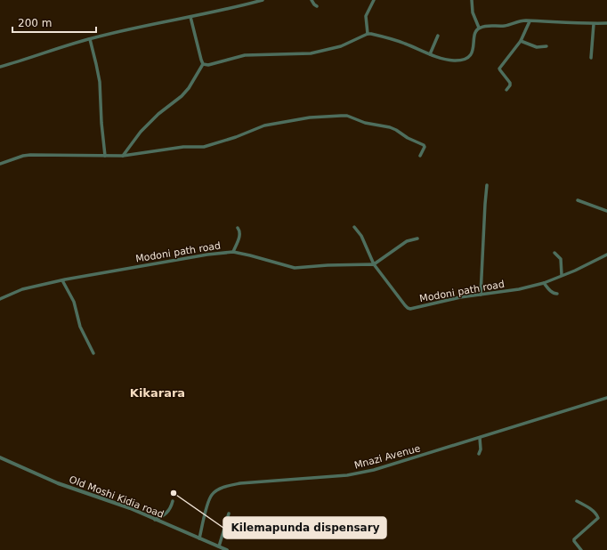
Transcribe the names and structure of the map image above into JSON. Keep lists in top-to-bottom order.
{
  "streets": {
    "street": ["Modoni path road", "Mnazi Avenue", "Old Moshi Kidia road"]
  },
  "crossings": [
    ["Mnazi Avenue", "Old Moshi Kidia road"]
  ],
  "districts": ["Kikarara"],
  "places": ["Kilemapunda dispensary"],
  "scale_bar": "200 m"
}
